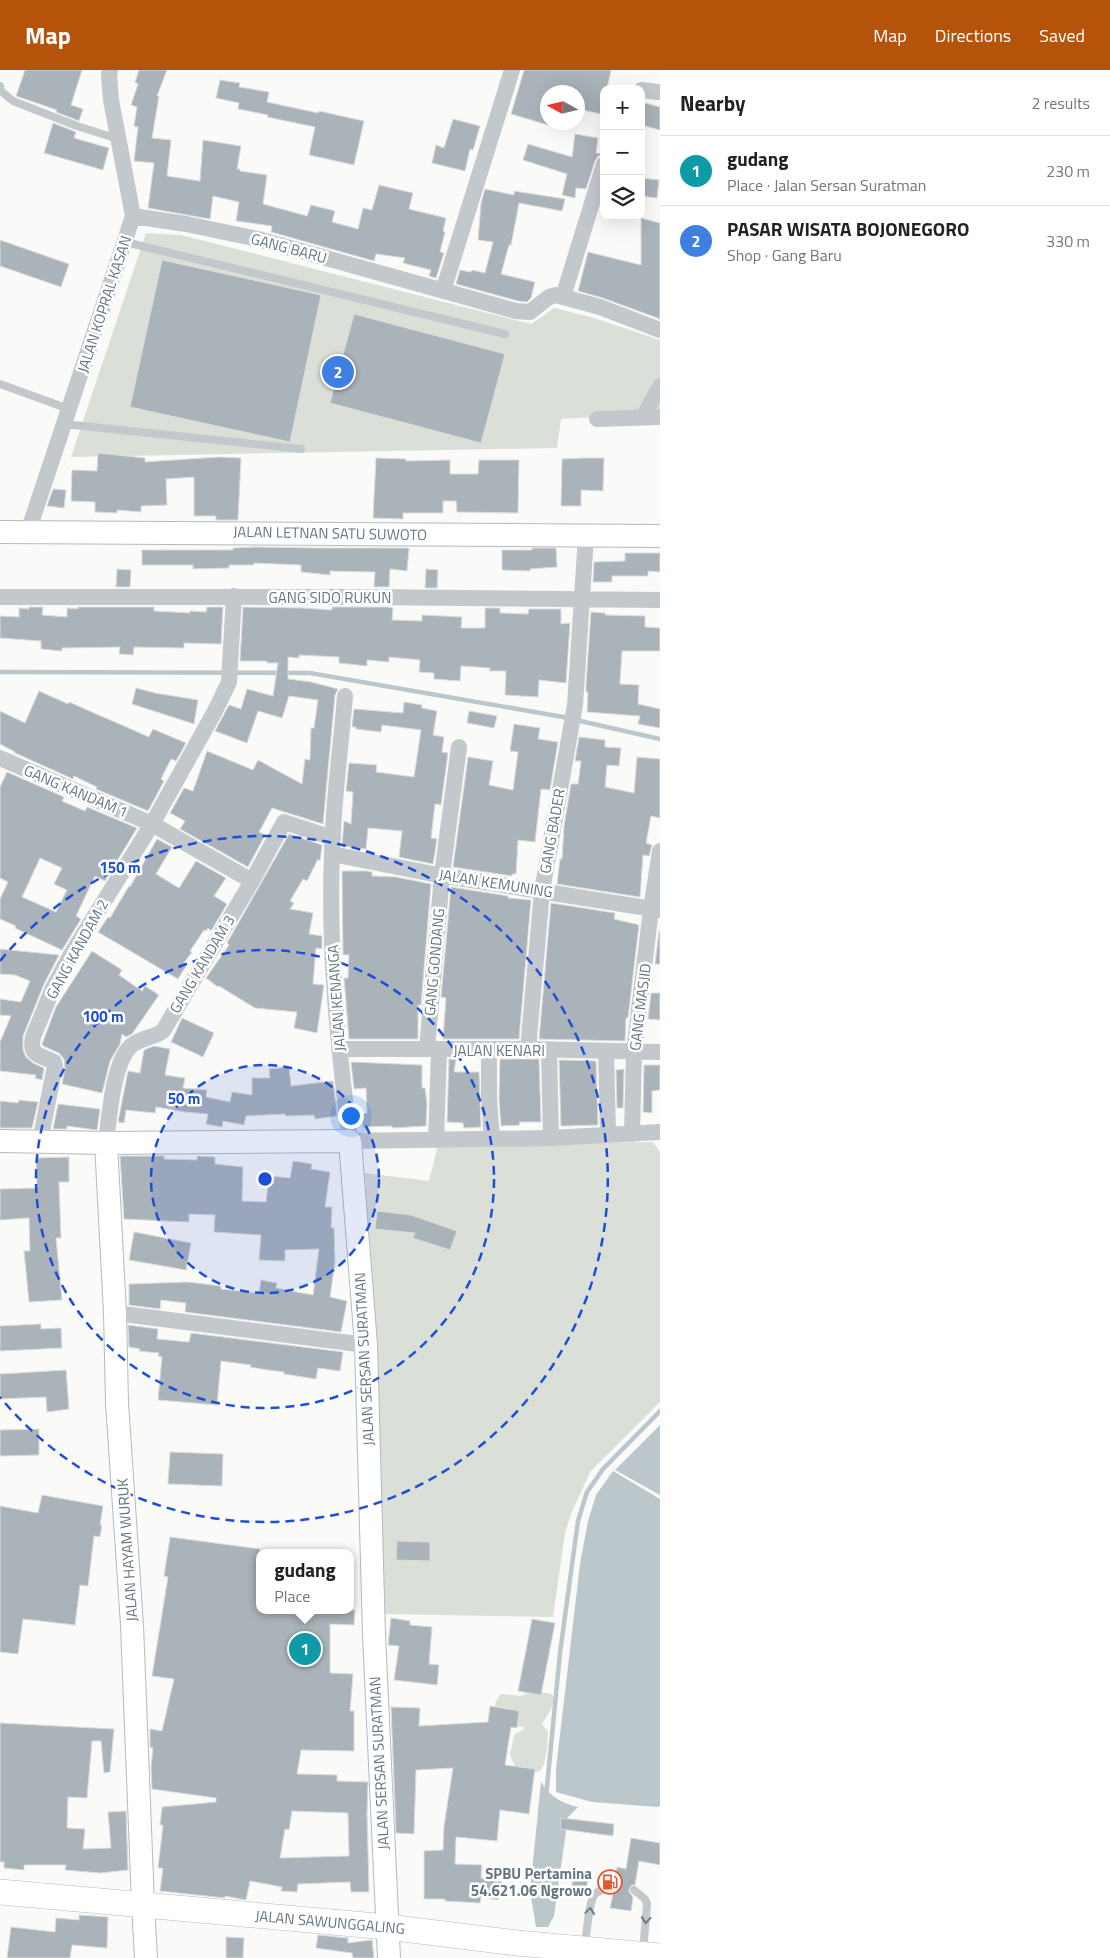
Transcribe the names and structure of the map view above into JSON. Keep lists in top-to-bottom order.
{
  "streets": {
    "main road": [
      "JALAN LETNAN SATU SUWOTO",
      "JALAN SERSAN SURATMAN",
      "JALAN HAYAM WURUK",
      "JALAN SAWUNGGALING"
    ],
    "street": [
      "GANG BARU",
      "JALAN KOPRAL KASAN",
      "GANG SIDO RUKUN",
      "GANG KANDAM 1",
      "GANG BADER",
      "JALAN KEMUNING",
      "GANG KANDAM 2",
      "GANG GONDANG",
      "GANG KANDAM 3",
      "JALAN KENANGA",
      "GANG MASJID",
      "JALAN KENARI"
    ]
  },
  "crossings": [
    ["GANG BARU", "JALAN KOPRAL KASAN"],
    ["JALAN KOPRAL KASAN", "JALAN LETNAN SATU SUWOTO"],
    ["GANG SIDO RUKUN", "GANG BADER"],
    ["GANG SIDO RUKUN", "GANG KANDAM 2"],
    ["GANG KANDAM 1", "GANG KANDAM 2"],
    ["GANG KANDAM 1", "GANG KANDAM 3"],
    ["GANG BADER", "JALAN KEMUNING"],
    ["GANG BADER", "JALAN KENARI"],
    ["JALAN KEMUNING", "GANG GONDANG"],
    ["JALAN KEMUNING", "JALAN KENANGA"],
    ["JALAN KEMUNING", "GANG MASJID"],
    ["GANG GONDANG", "JALAN KENARI"],
    ["GANG KANDAM 3", "JALAN KENANGA"],
    ["GANG KANDAM 3", "JALAN HAYAM WURUK"],
    ["JALAN KENANGA", "JALAN KENARI"],
    ["JALAN KENANGA", "JALAN SERSAN SURATMAN"],
    ["GANG MASJID", "JALAN KENARI"],
    ["JALAN SERSAN SURATMAN", "JALAN SAWUNGGALING"],
    ["JALAN HAYAM WURUK", "JALAN SAWUNGGALING"]
  ],
  "places": {
    "fuel station": ["SPBU Pertamina 54.621.06 Ngrowo"]
  },
  "north": "left",
  "page": {
    "header": "Map",
    "nav": ["Map", "Directions", "Saved"],
    "heading": ["Nearby", "2 results"],
    "map_buttons": ["+", "−"],
    "list": [
      {
        "mark": "1",
        "name": "gudang",
        "note": "Place · Jalan Sersan Suratman",
        "value": "230 m"
      },
      {
        "mark": "2",
        "name": "PASAR WISATA BOJONEGORO",
        "note": "Shop · Gang Baru",
        "value": "330 m"
      }
    ],
    "pins": ["2", "1"],
    "popup": ["gudang", "Place"]
  },
  "rings": ["150 m", "100 m", "50 m"]
}
